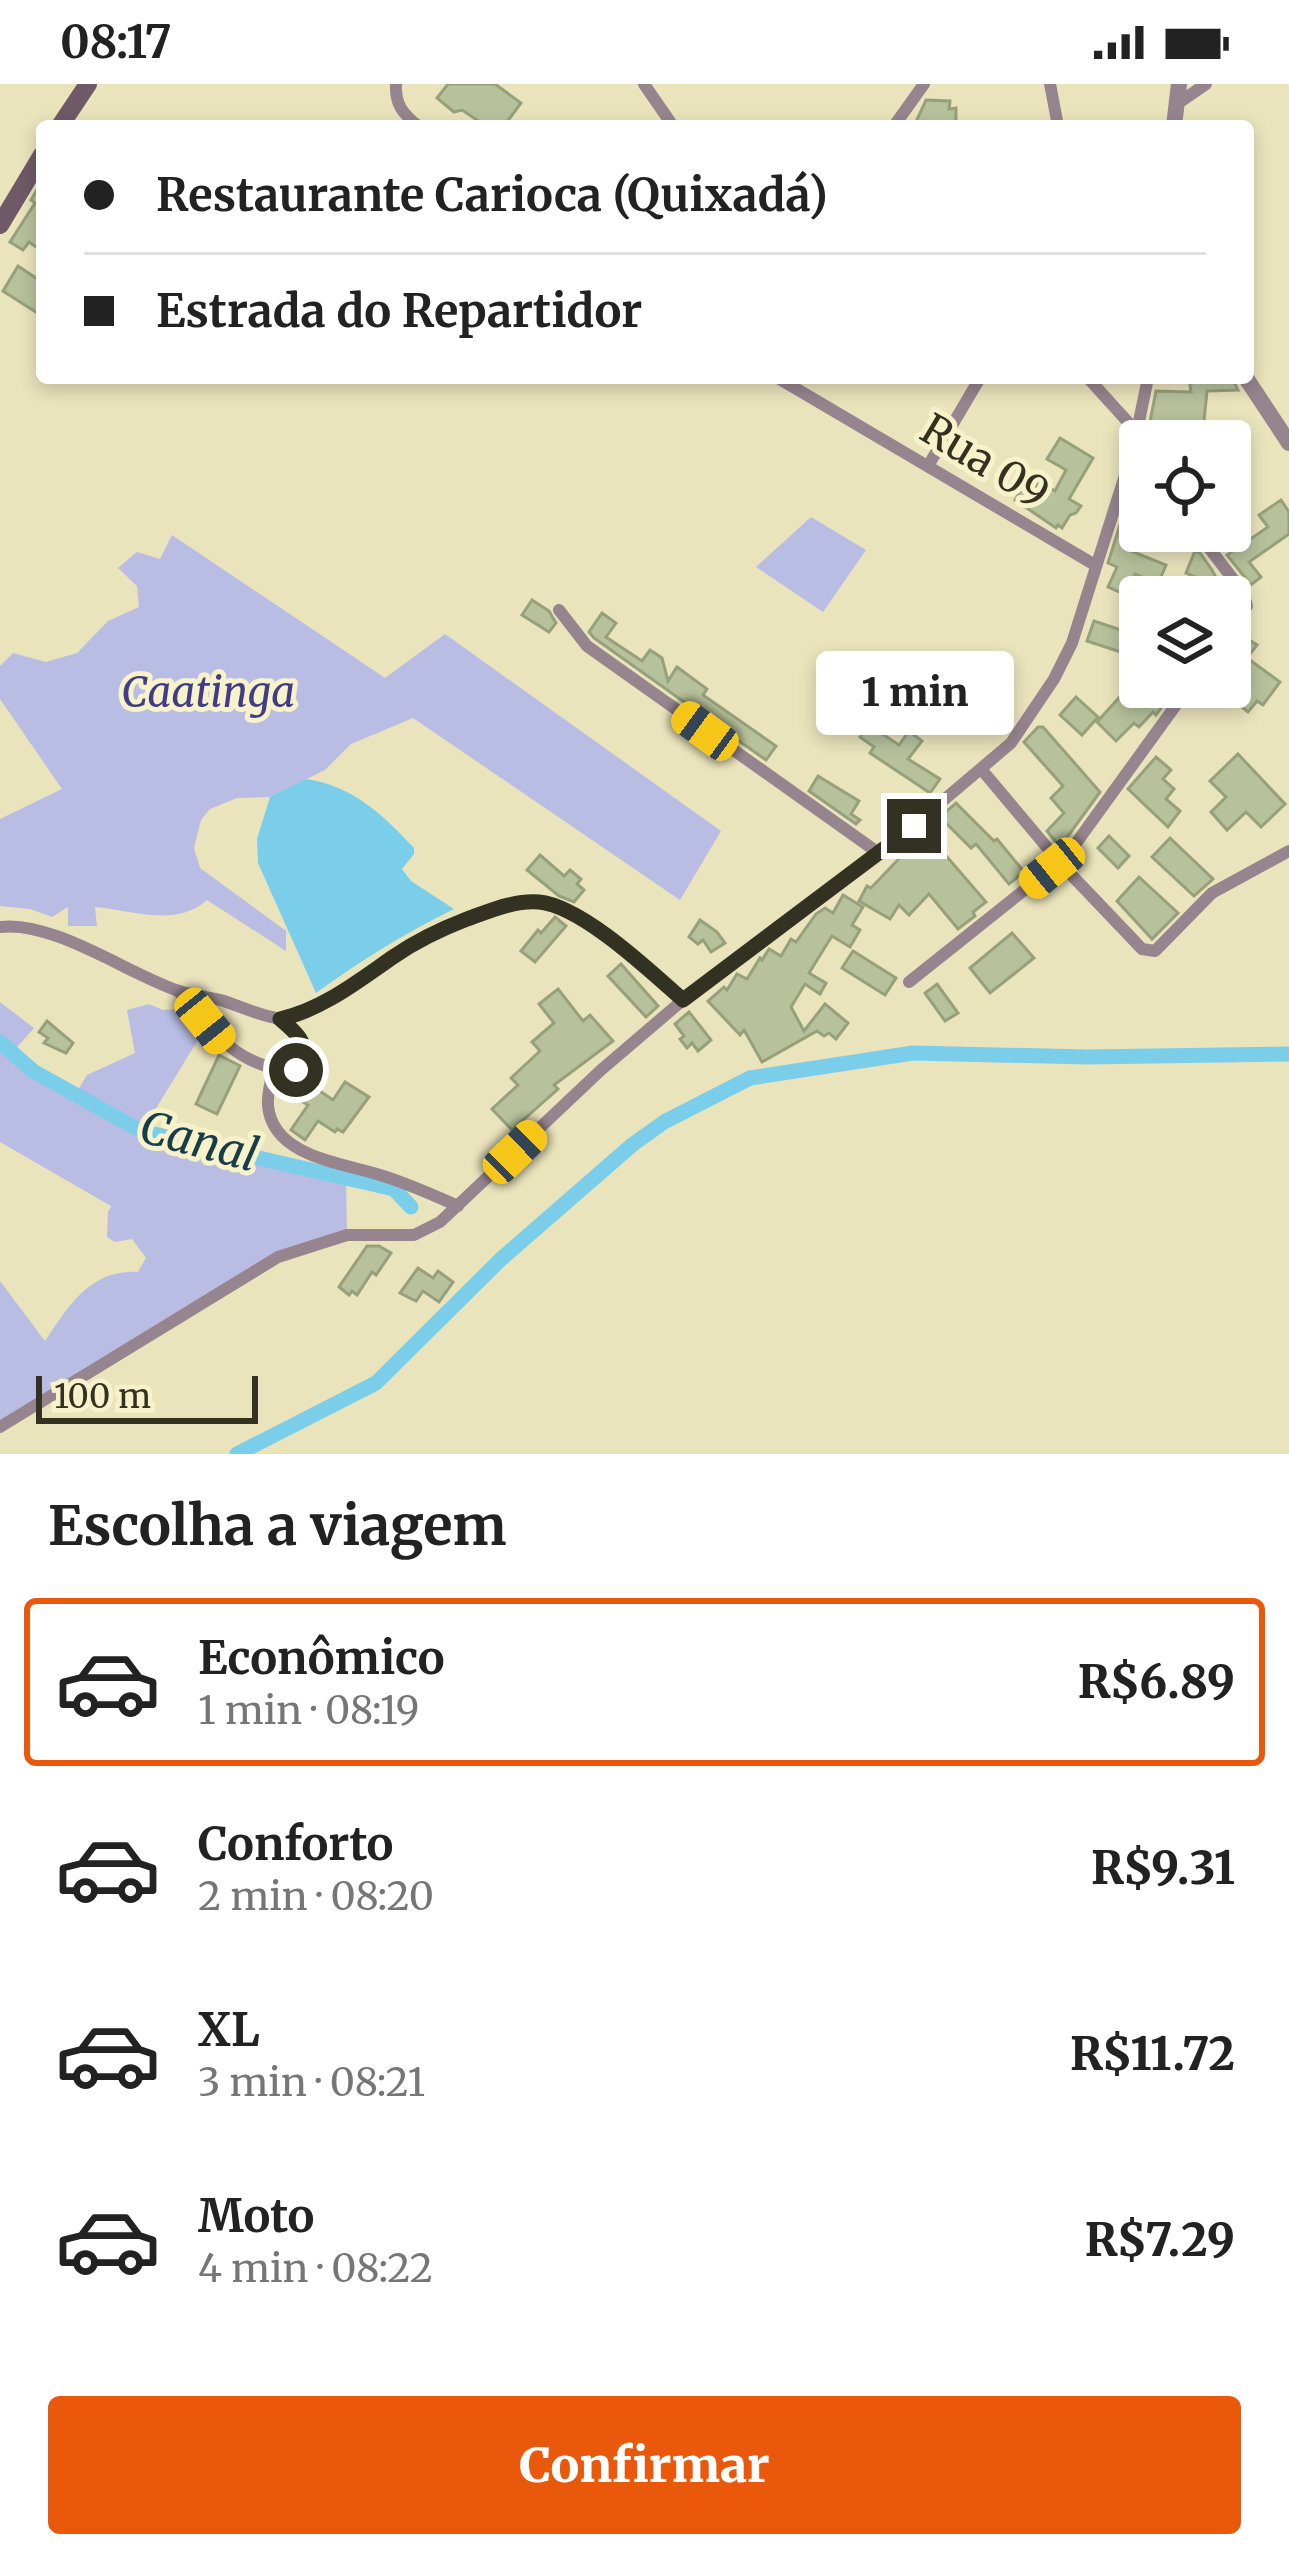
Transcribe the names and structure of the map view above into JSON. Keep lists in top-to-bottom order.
{
  "streets": {
    "street": ["Rua 09"]
  },
  "water": ["Canal"],
  "parks": ["Caatinga"],
  "scale_bar": "100 m",
  "page": {
    "status": "08:17",
    "banner": ["Restaurante Carioca (Quixadá)", "Estrada do Repartidor"],
    "bubble": "1 min",
    "scale": "100 m",
    "heading": "Escolha a viagem",
    "list": [
      {
        "name": "Econômico",
        "note": "1 min · 08:19",
        "value": "R$6.89"
      },
      {
        "name": "Conforto",
        "note": "2 min · 08:20",
        "value": "R$9.31"
      },
      {
        "name": "XL",
        "note": "3 min · 08:21",
        "value": "R$11.72"
      },
      {
        "name": "Moto",
        "note": "4 min · 08:22",
        "value": "R$7.29"
      }
    ],
    "buttons": "Confirmar"
  }
}
